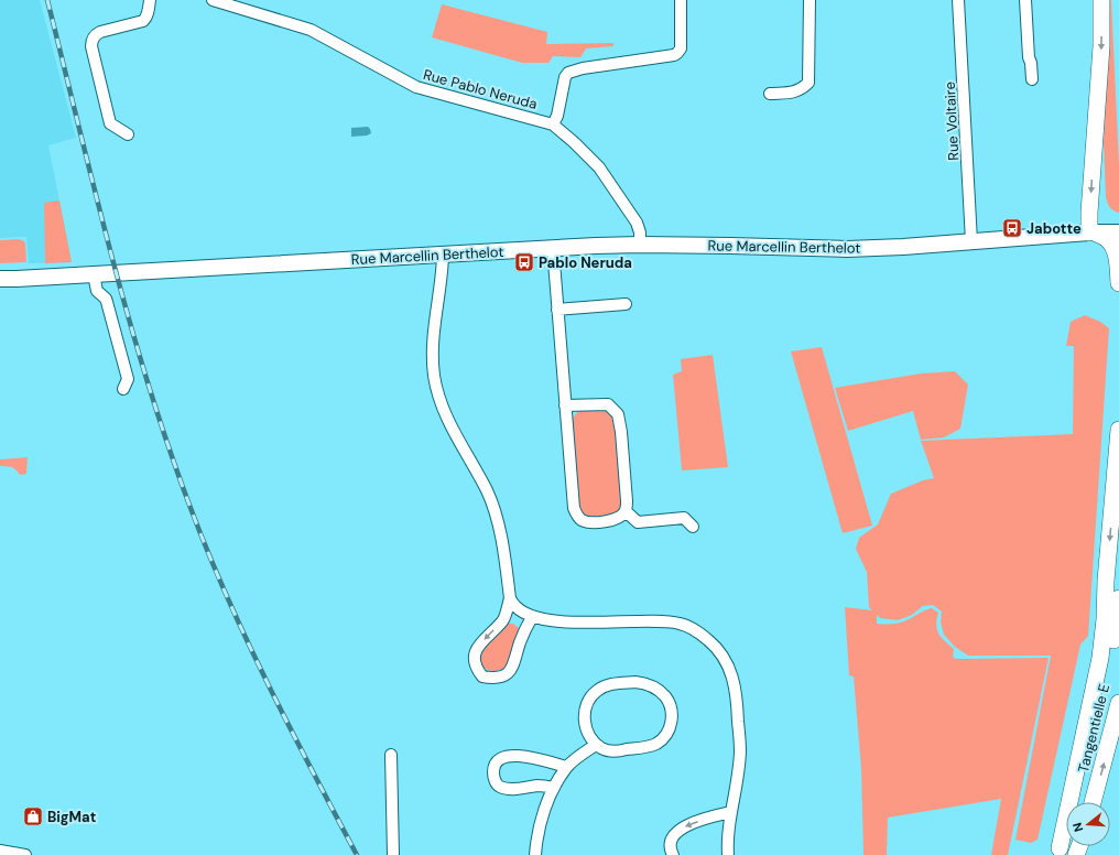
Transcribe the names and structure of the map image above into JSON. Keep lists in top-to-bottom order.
{
  "streets": {
    "main road": ["Rue Marcellin Berthelot", "Tangentielle E"],
    "street": ["Rue Pablo Neruda", "Rue Voltaire"]
  },
  "crossings": [
    ["Rue Pablo Neruda", "Rue Marcellin Berthelot"],
    ["Rue Voltaire", "Rue Marcellin Berthelot"]
  ],
  "places": {
    "bus stop": ["Jabotte", "Pablo Neruda"],
    "shop": ["BigMat"]
  },
  "north": "left"
}
